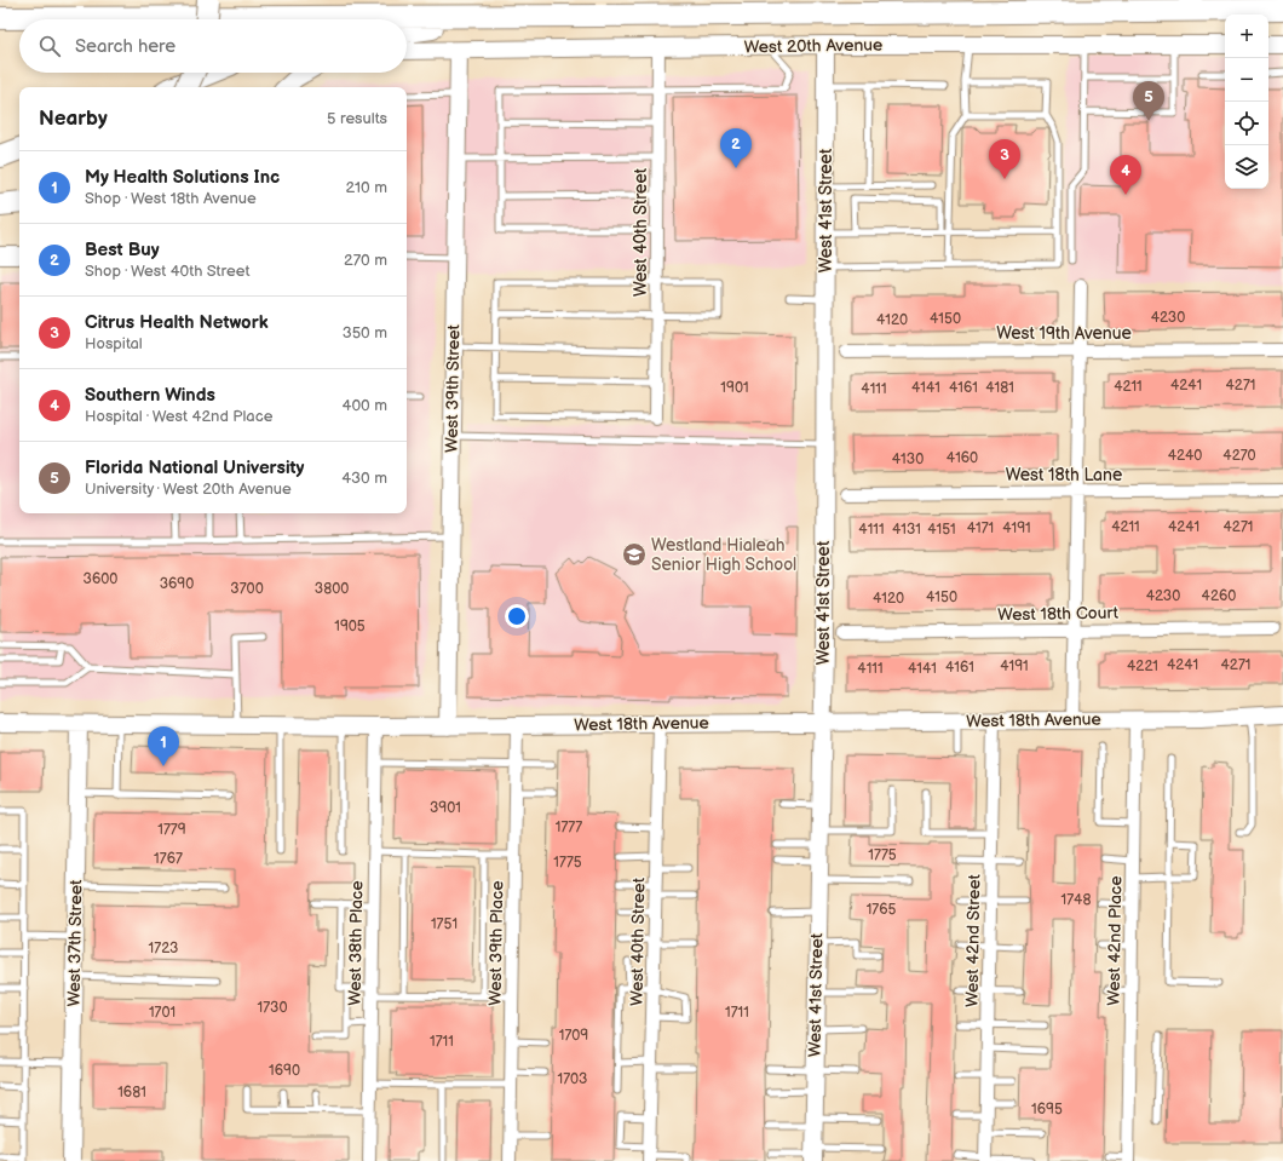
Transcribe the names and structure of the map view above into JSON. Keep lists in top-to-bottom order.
{
  "streets": {
    "street": [
      "West 20th Avenue",
      "West 41st Street",
      "West 40th Street",
      "West 19th Avenue",
      "West 39th Street",
      "West 18th Lane",
      "West 18th Court",
      "West 18th Avenue",
      "West 42nd Street",
      "West 42nd Place",
      "West 37th Street",
      "West 38th Place",
      "West 39th Place"
    ]
  },
  "crossings": [
    ["West 20th Avenue", "West 41st Street"],
    ["West 20th Avenue", "West 40th Street"],
    ["West 20th Avenue", "West 39th Street"],
    ["West 41st Street", "West 18th Avenue"],
    ["West 40th Street", "West 18th Avenue"],
    ["West 39th Street", "West 18th Avenue"],
    ["West 18th Avenue", "West 42nd Street"],
    ["West 18th Avenue", "West 42nd Place"],
    ["West 18th Avenue", "West 37th Street"],
    ["West 18th Avenue", "West 38th Place"],
    ["West 18th Avenue", "West 39th Place"]
  ],
  "places": {
    "school or university": ["Westland Hialeah Senior High School"]
  },
  "house_numbers": [
    "4230",
    "4150",
    "4120",
    "4241",
    "4271",
    "4211",
    "1901",
    "4141",
    "4161",
    "4181",
    "4111",
    "4240",
    "4270",
    "4160",
    "4130",
    "4211",
    "4241",
    "4271",
    "4171",
    "4191",
    "4111",
    "4131",
    "4151",
    "3600",
    "3690",
    "3700",
    "3800",
    "4230",
    "4260",
    "4150",
    "4120",
    "1905",
    "4241",
    "4271",
    "4191",
    "4221",
    "4161",
    "4111",
    "4141",
    "3901",
    "1777",
    "1779",
    "1775",
    "1767",
    "1775",
    "1748",
    "1765",
    "1751",
    "1723",
    "1730",
    "1701",
    "1711",
    "1709",
    "1711",
    "1690",
    "1703",
    "1681",
    "1695"
  ],
  "page": {
    "map_buttons": ["+", "−"],
    "search": "Search here",
    "pins": [
      "5",
      "2",
      "3",
      "4",
      "1"
    ],
    "heading": ["Nearby", "5 results"],
    "list": [
      {
        "mark": "1",
        "name": "My Health Solutions Inc",
        "note": "Shop · West 18th Avenue",
        "value": "210 m"
      },
      {
        "mark": "2",
        "name": "Best Buy",
        "note": "Shop · West 40th Street",
        "value": "270 m"
      },
      {
        "mark": "3",
        "name": "Citrus Health Network",
        "note": "Hospital",
        "value": "350 m"
      },
      {
        "mark": "4",
        "name": "Southern Winds",
        "note": "Hospital · West 42nd Place",
        "value": "400 m"
      },
      {
        "mark": "5",
        "name": "Florida National University",
        "note": "University · West 20th Avenue",
        "value": "430 m"
      }
    ]
  }
}
